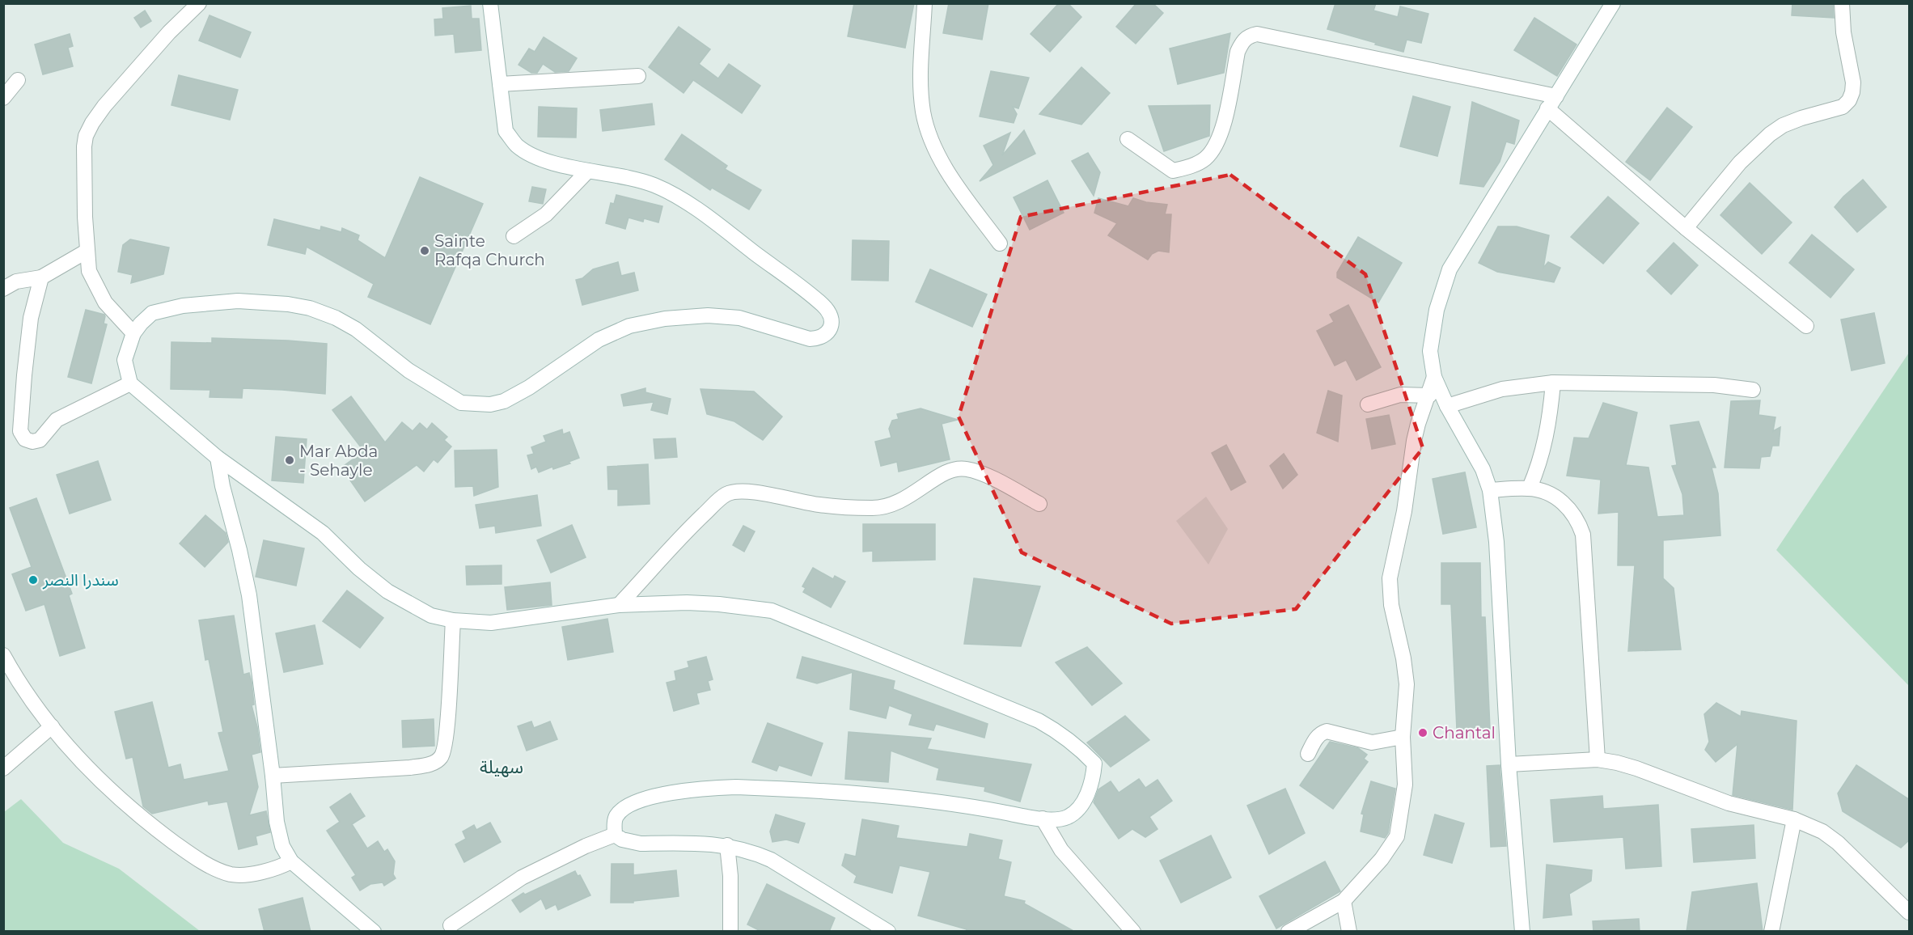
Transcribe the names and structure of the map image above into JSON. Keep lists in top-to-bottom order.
{
  "districts": ["سهيلة"],
  "places": [
    "Sainte Rafqa Church",
    "Mar Abda - Sehayle",
    "سندرا النصر",
    "Chantal"
  ]
}
